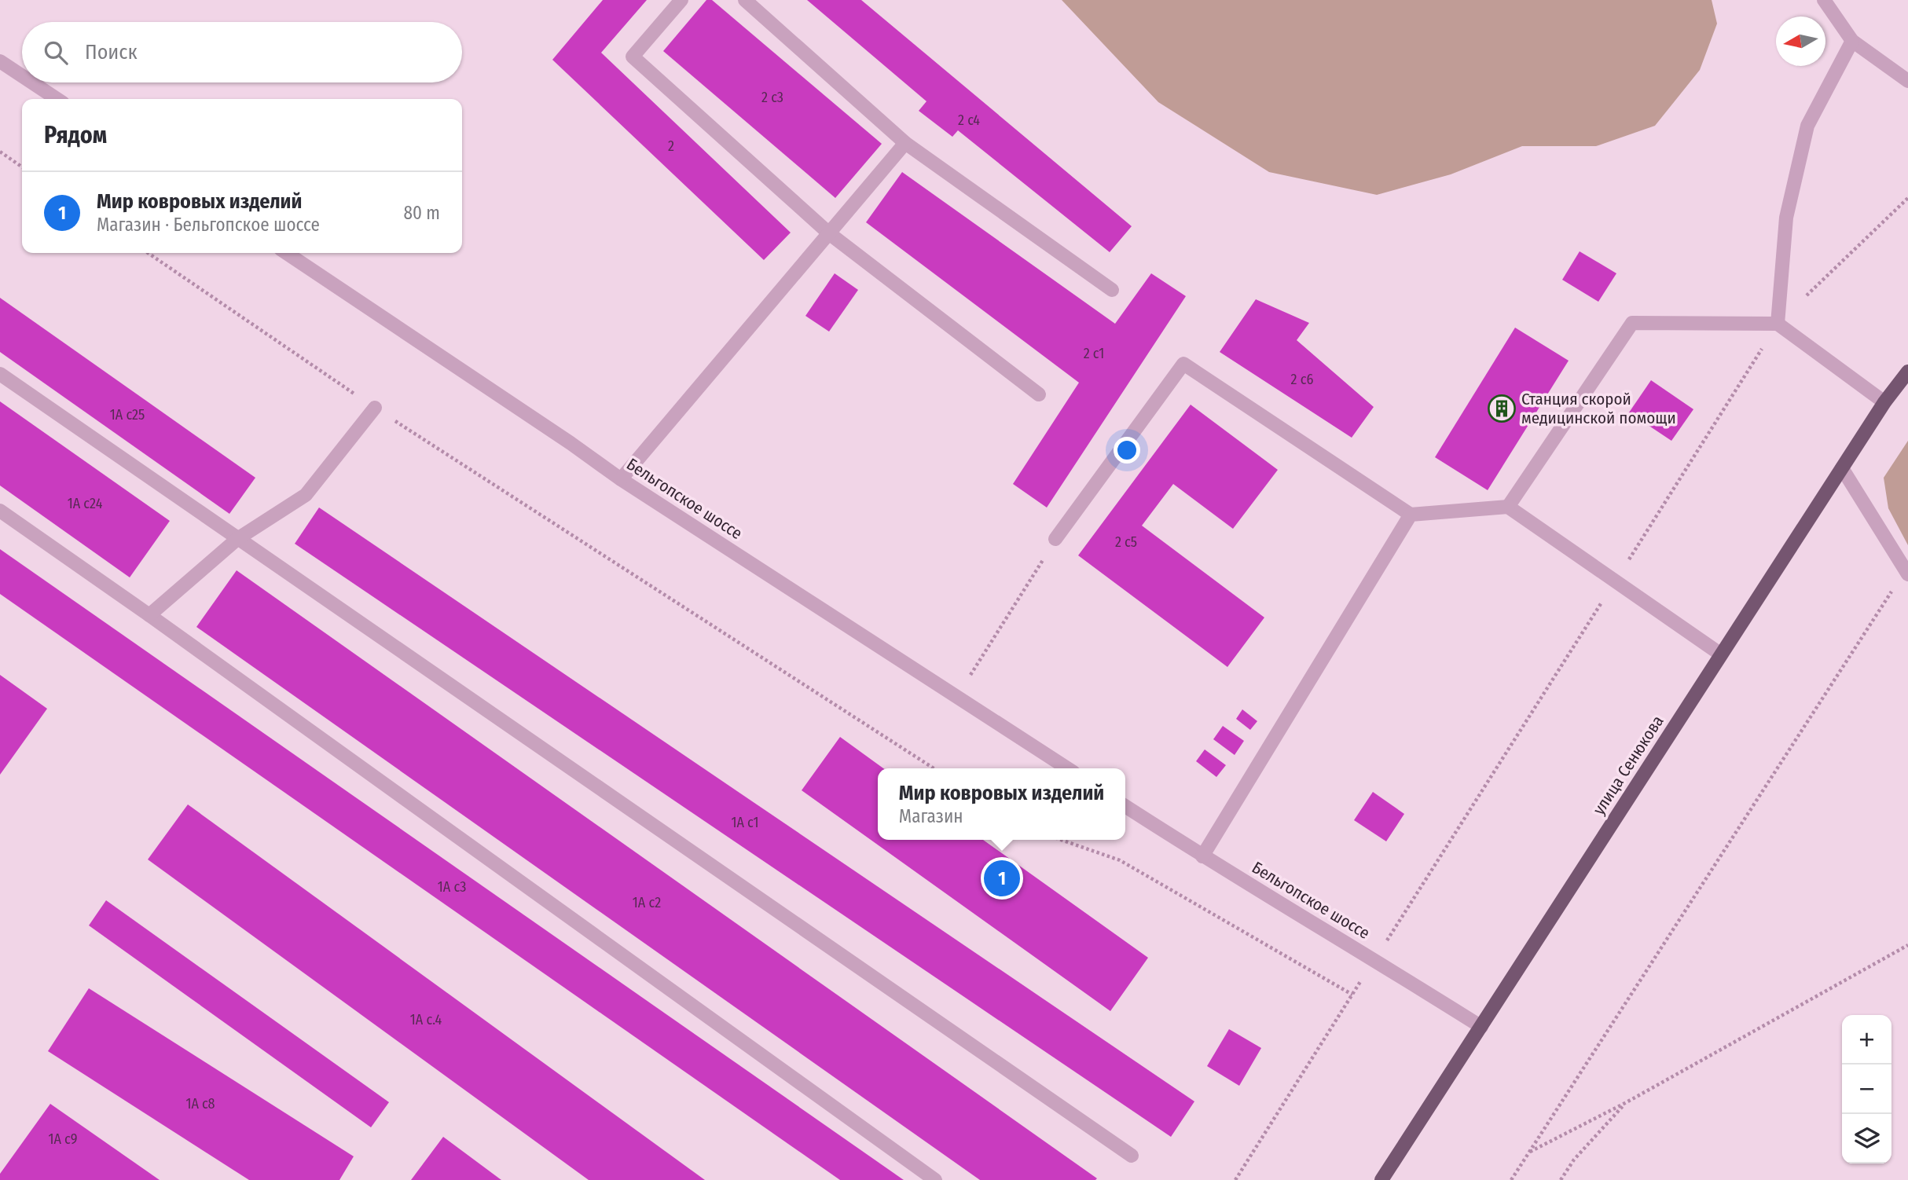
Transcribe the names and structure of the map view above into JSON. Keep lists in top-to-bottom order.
{
  "streets": {
    "main road": ["улица Сенюкова"],
    "street": ["Бельгопское шоссе"]
  },
  "crossings": [
    ["Бельгопское шоссе", "улица Сенюкова"]
  ],
  "places": {
    "building": ["Станция скорой медицинской помощи"]
  },
  "house_numbers": [
    "2 с3",
    "2 с4",
    "2",
    "2 с1",
    "2 с6",
    "1А с25",
    "1А с24",
    "2 с5",
    "1А с1",
    "1А с3",
    "1А с2",
    "1А с.4",
    "1А с8",
    "1А с9"
  ],
  "north": "left",
  "page": {
    "search": "Поиск",
    "heading": "Рядом",
    "list": [
      {
        "mark": "1",
        "name": "Мир ковровых изделий",
        "note": "Магазин · Бельгопское шоссе",
        "value": "80 m"
      }
    ],
    "popup": ["Мир ковровых изделий", "Магазин"],
    "pins": "1",
    "map_buttons": ["+", "−"]
  }
}
